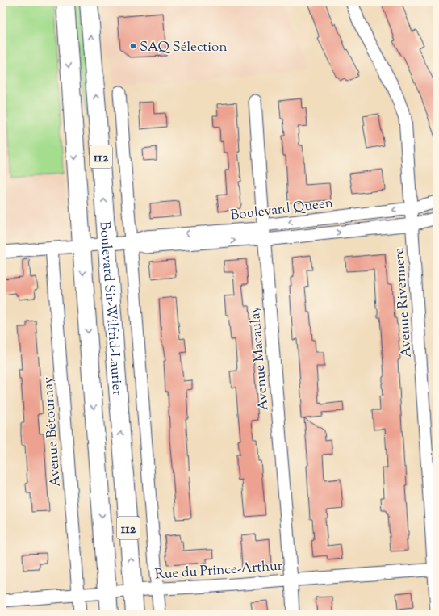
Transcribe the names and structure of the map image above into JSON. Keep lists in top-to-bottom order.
{
  "streets": {
    "main road": ["112", "Boulevard Sir-Wilfrid-Laurier"],
    "street": [
      "Boulevard Queen",
      "Avenue Rivermere",
      "Avenue Macaulay",
      "Avenue Bétournay",
      "Rue du Prince-Arthur"
    ]
  },
  "crossings": [
    ["Boulevard Queen", "Avenue Rivermere"],
    ["Boulevard Queen", "Boulevard Sir-Wilfrid-Laurier"],
    ["Boulevard Queen", "Avenue Macaulay"],
    ["Boulevard Queen", "Avenue Bétournay"],
    ["Avenue Rivermere", "Rue du Prince-Arthur"],
    ["Boulevard Sir-Wilfrid-Laurier", "Rue du Prince-Arthur"],
    ["Avenue Macaulay", "Rue du Prince-Arthur"],
    ["Avenue Bétournay", "Rue du Prince-Arthur"]
  ],
  "places": ["SAQ Sélection"]
}
